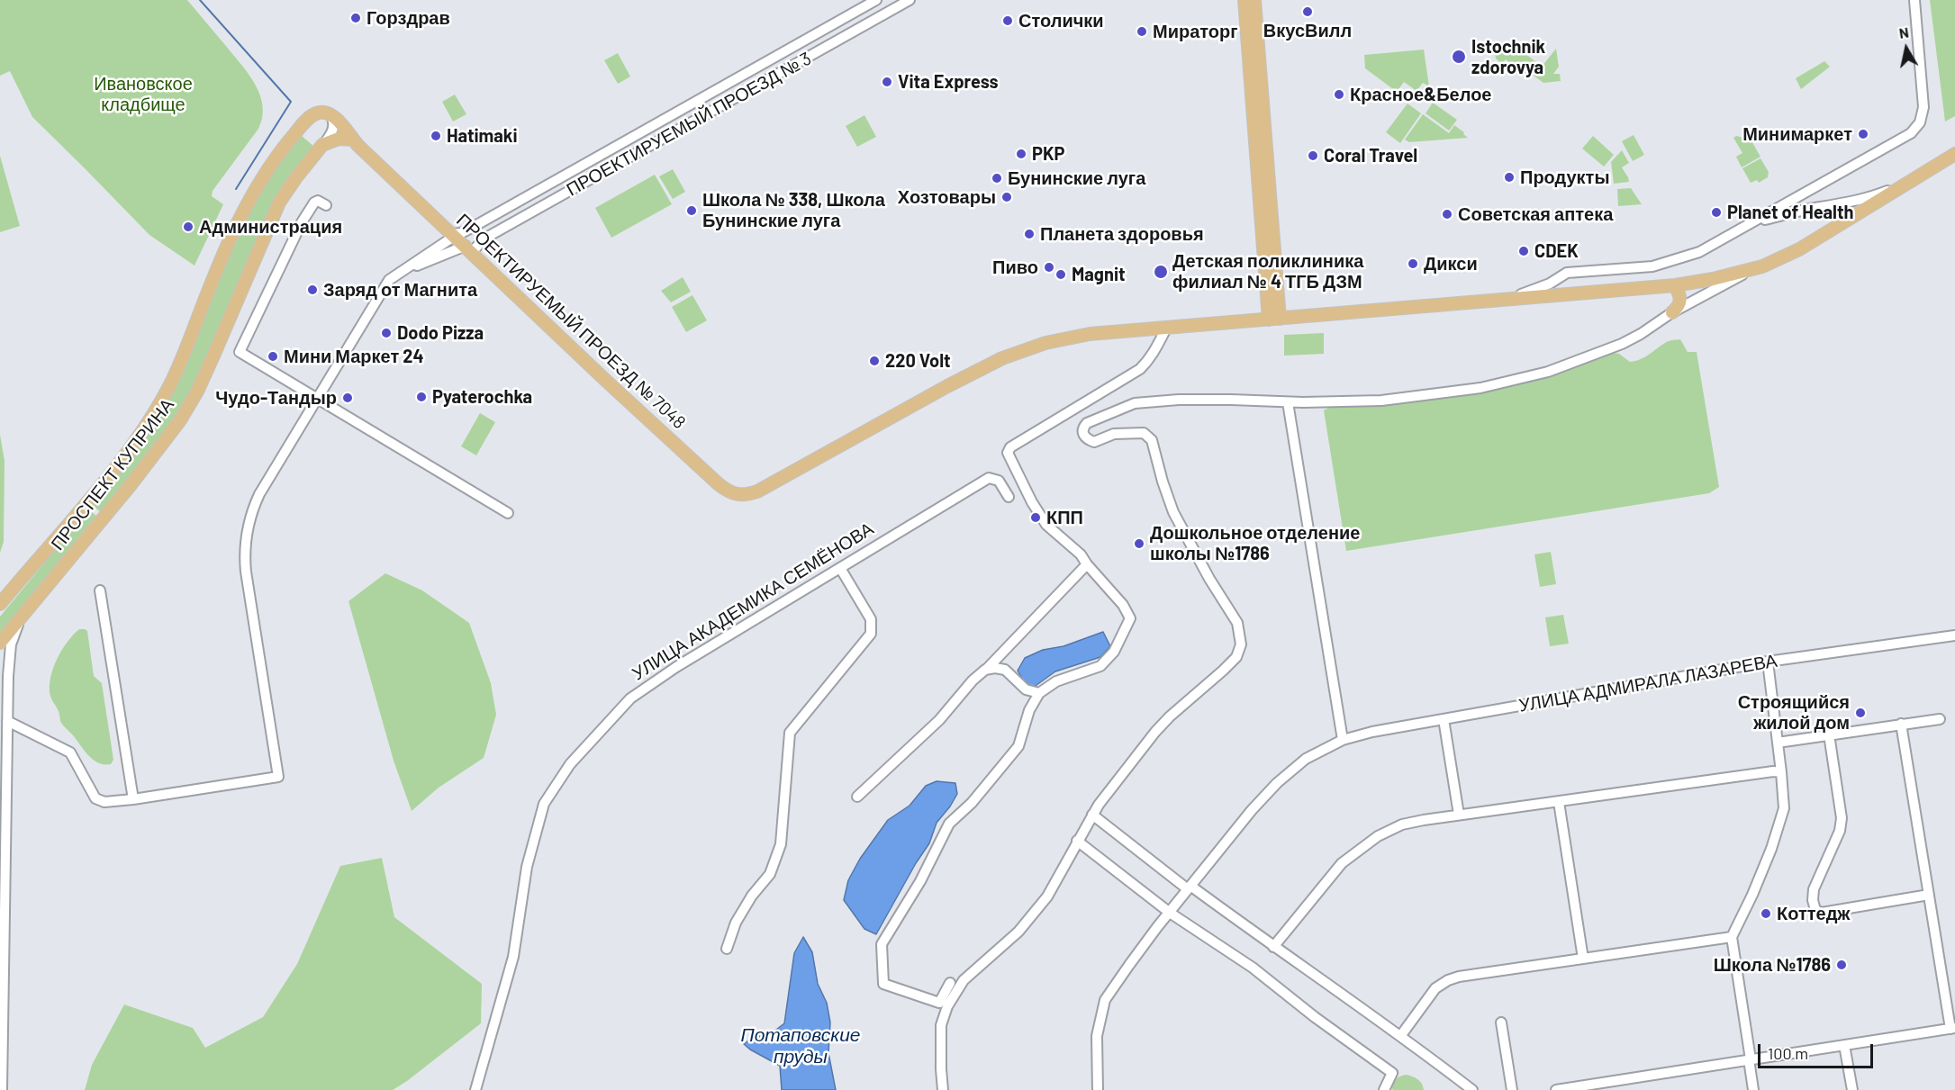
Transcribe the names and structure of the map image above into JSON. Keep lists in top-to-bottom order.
{
  "streets": {
    "main road": ["ПРОЕКТИРУЕМЫЙ ПРОЕЗД № 7048", "ПРОСПЕКТ КУПРИНА"],
    "street": ["ПРОЕКТИРУЕМЫЙ ПРОЕЗД № 3", "УЛИЦА АКАДЕМИКА СЕМЁНОВА", "УЛИЦА АДМИРАЛА ЛАЗАРЕВА"]
  },
  "crossings": [
    ["ПРОЕКТИРУЕМЫЙ ПРОЕЗД № 3", "ПРОЕКТИРУЕМЫЙ ПРОЕЗД № 7048"],
    ["ПРОЕКТИРУЕМЫЙ ПРОЕЗД № 7048", "ПРОСПЕКТ КУПРИНА"]
  ],
  "water": ["Потаповские пруды"],
  "parks": ["Ивановское кладбище"],
  "places": [
    "ВкусВилл",
    "Горздрав",
    "Столички",
    "Мираторг",
    "Istochnik zdorovya",
    "Vita Express",
    "Красное&Белое",
    "Минимаркет",
    "Hatimaki",
    "PKP",
    "Coral Travel",
    "Продукты",
    "Бунинские луга",
    "Хозтовары",
    "Школа № 338, Школа Бунинские луга",
    "Planet of Health",
    "Советская аптека",
    "Администрация",
    "Планета здоровья",
    "CDEK",
    "Дикси",
    "Пиво",
    "Детская поликлиника филиал № 4 ТГБ ДЗМ",
    "Magnit",
    "Заряд от Магнита",
    "Dodo Pizza",
    "Мини Маркет 24",
    "220 Volt",
    "Pyaterochka",
    "Чудо-Тандыр",
    "КПП",
    "Дошкольное отделение школы №1786",
    "Строящийся жилой дом",
    "Коттедж",
    "Школа №1786"
  ],
  "scale_bar": "100 m",
  "north": "top"
}
